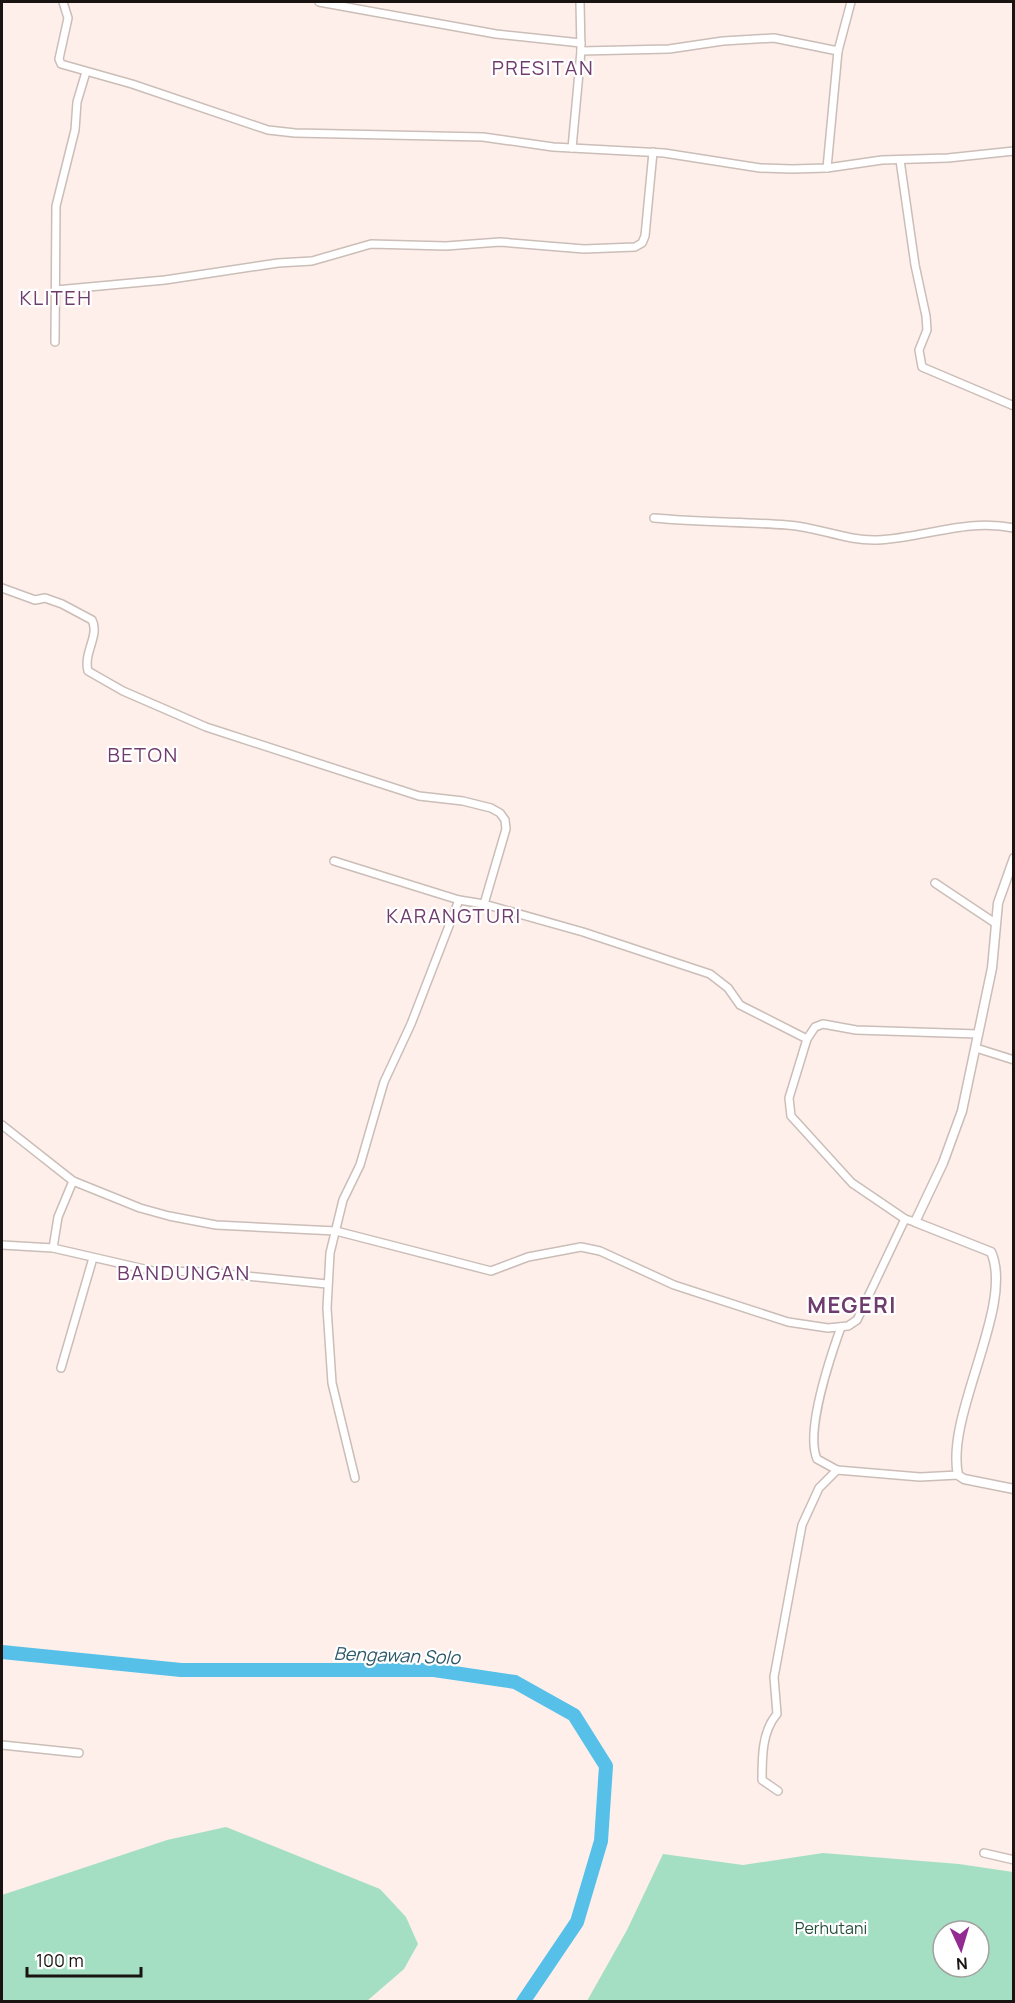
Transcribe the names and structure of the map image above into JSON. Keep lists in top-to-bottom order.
{
  "districts": [
    "PRESITAN",
    "KLITEH",
    "BETON",
    "KARANGTURI",
    "BANDUNGAN",
    "MEGERI"
  ],
  "water": ["Bengawan Solo"],
  "parks": ["Perhutani"],
  "scale_bar": "100 m",
  "north": "bottom"
}
